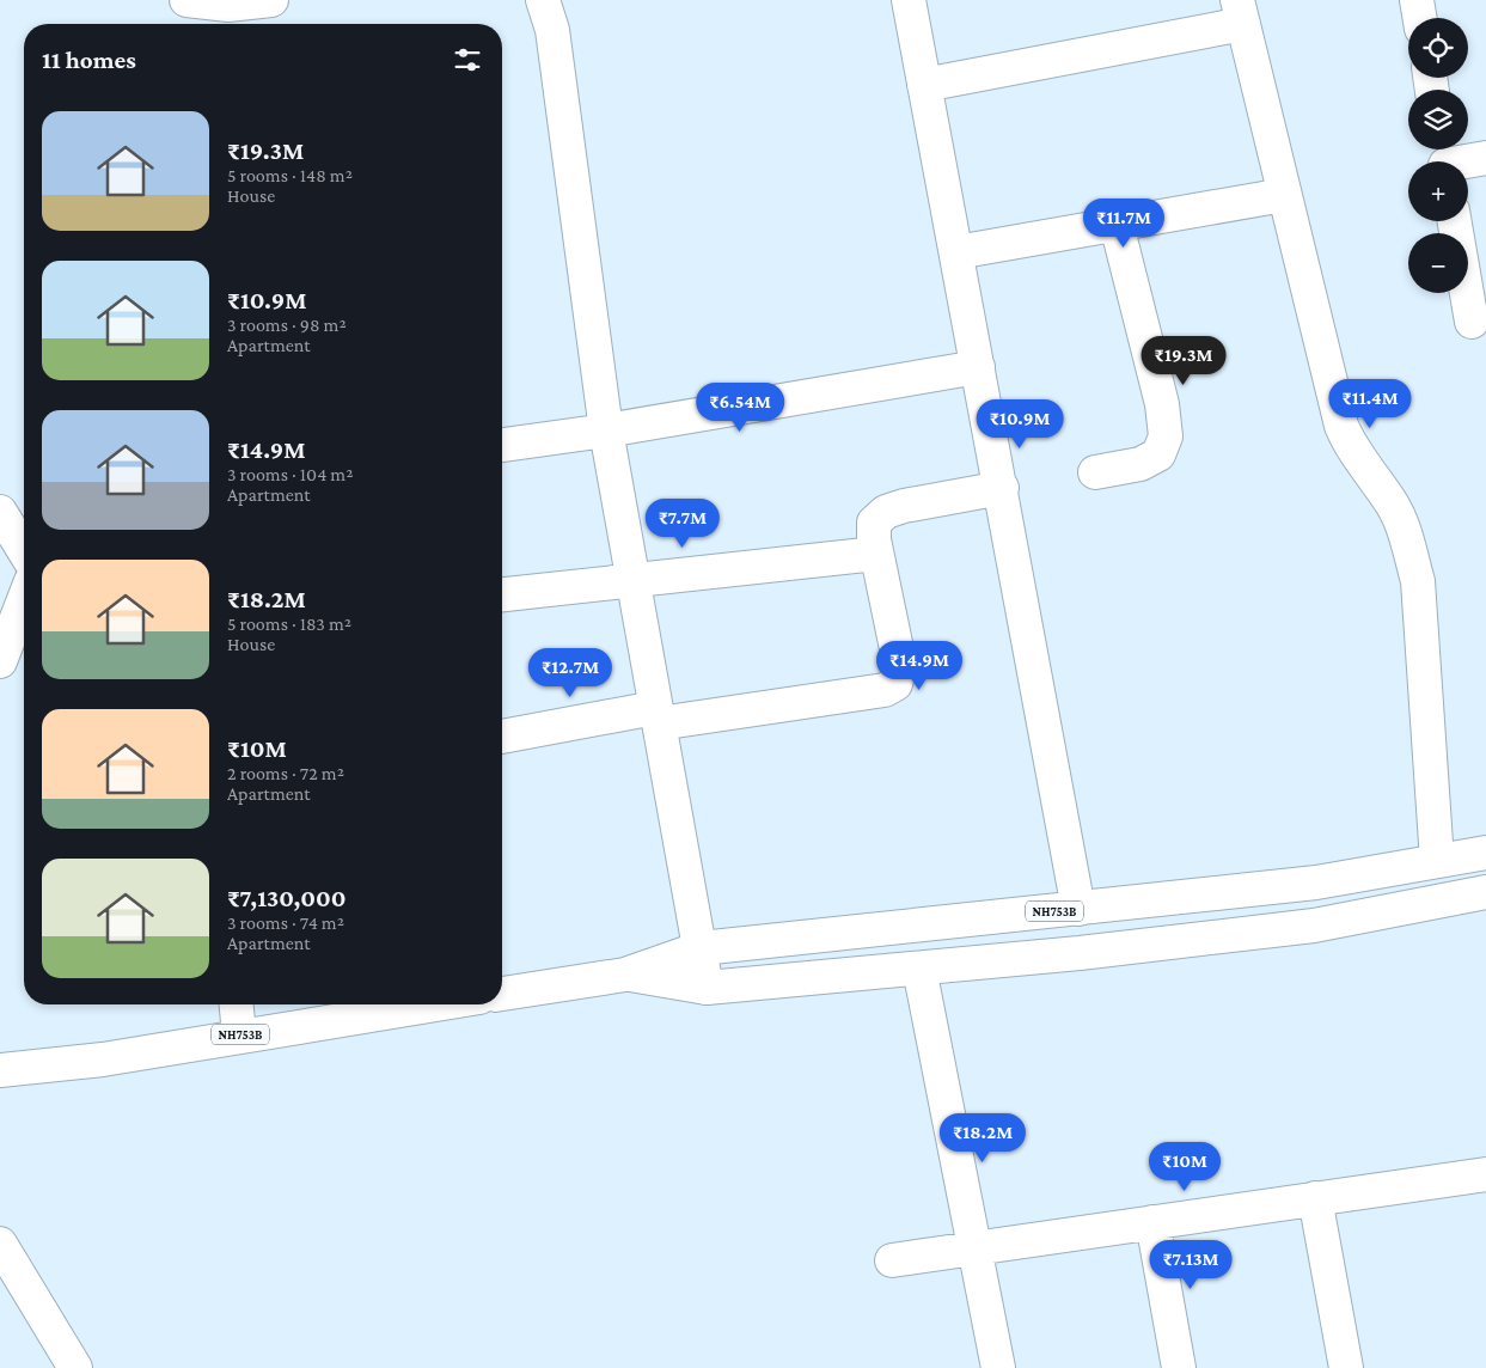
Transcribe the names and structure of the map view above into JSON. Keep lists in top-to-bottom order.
{
  "streets": {
    "main road": ["NH753B"]
  },
  "page": {
    "map_buttons": ["+", "−"],
    "heading": "11 homes",
    "list": [
      {
        "name": "₹19.3M",
        "note": "5 rooms · 148 m² · House"
      },
      {
        "name": "₹10.9M",
        "note": "3 rooms · 98 m² · Apartment"
      },
      {
        "name": "₹14.9M",
        "note": "3 rooms · 104 m² · Apartment"
      },
      {
        "name": "₹18.2M",
        "note": "5 rooms · 183 m² · House"
      },
      {
        "name": "₹10M",
        "note": "2 rooms · 72 m² · Apartment"
      },
      {
        "name": "₹7,130,000",
        "note": "3 rooms · 74 m² · Apartment"
      }
    ],
    "price": [
      "₹11.7M",
      "₹19.3M",
      "₹11.4M",
      "₹6.54M",
      "₹10.9M",
      "₹7.7M",
      "₹14.9M",
      "₹12.7M",
      "₹18.2M",
      "₹10M",
      "₹7.13M"
    ]
  }
}
